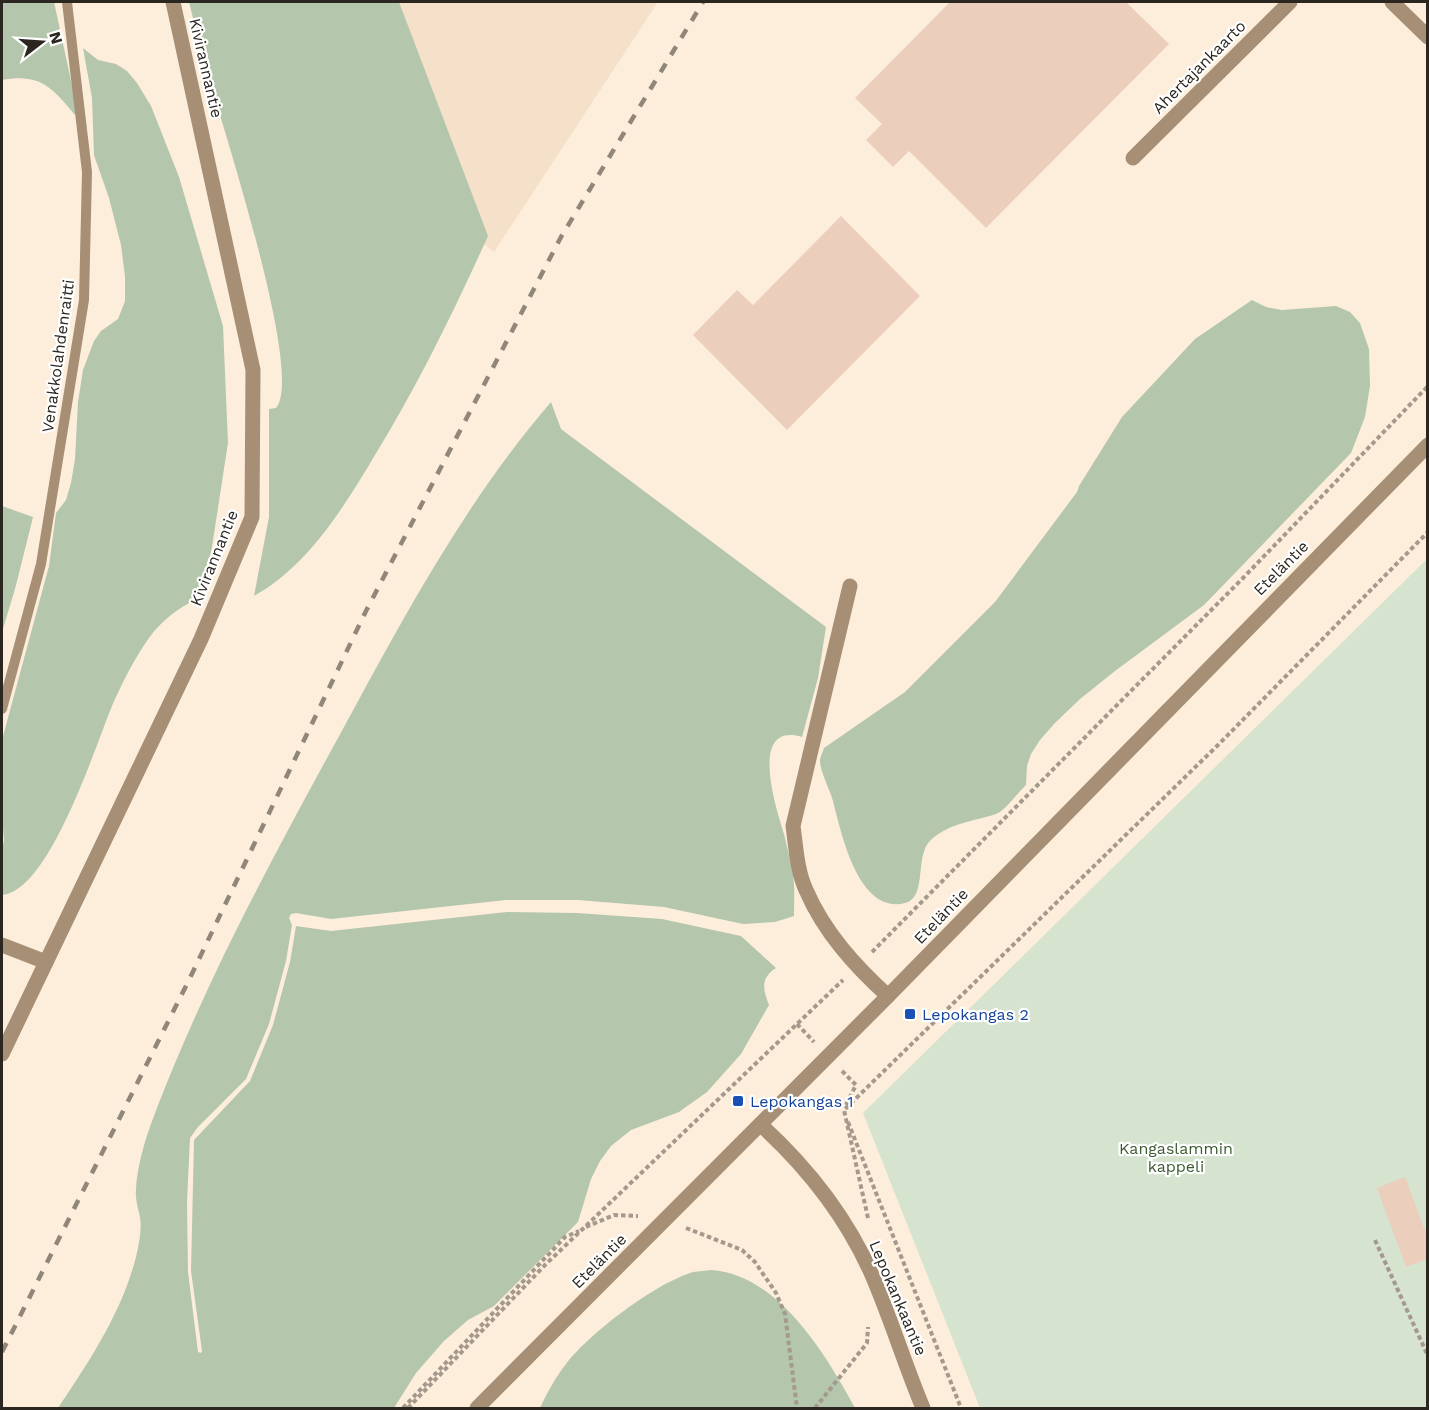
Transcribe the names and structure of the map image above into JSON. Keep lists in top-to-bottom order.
{
  "streets": {
    "street": [
      "Ahertajankaarto",
      "Kivirannantie",
      "Eteläntie",
      "Lepokankaantie"
    ],
    "lane": ["Venakkolahdenraitti"]
  },
  "crossings": [
    ["Eteläntie", "Lepokankaantie"]
  ],
  "parks": ["Kangaslammin kappeli"],
  "places": {
    "transit": ["Lepokangas 2", "Lepokangas 1"]
  },
  "north": "right"
}
